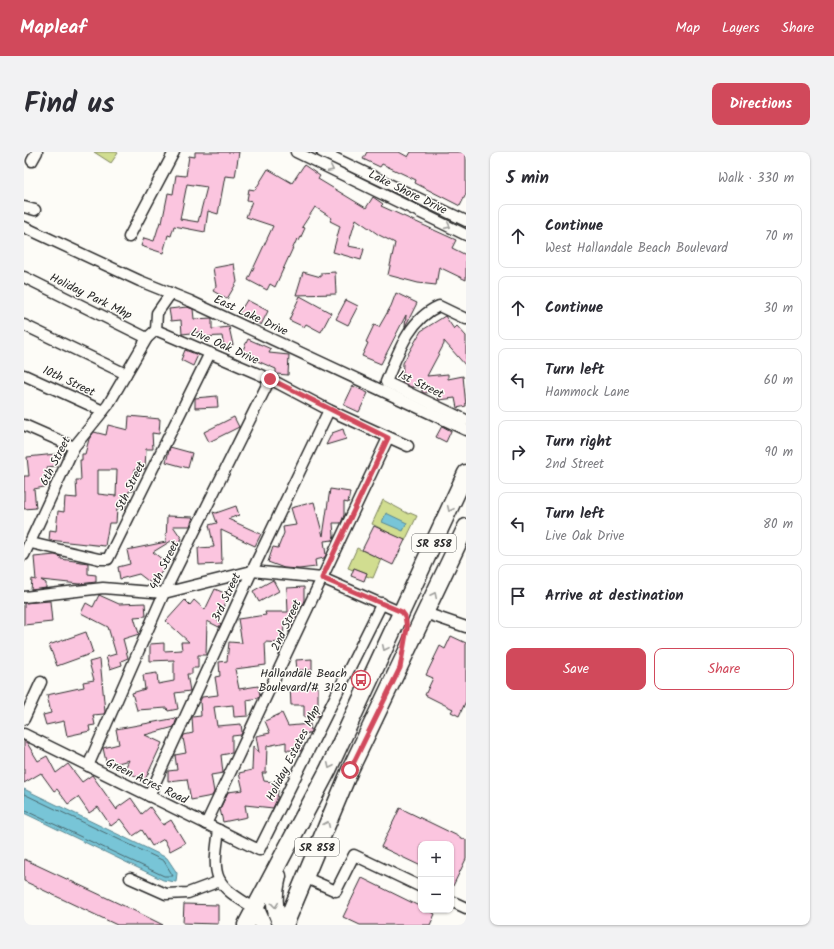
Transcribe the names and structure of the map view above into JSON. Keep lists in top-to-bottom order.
{
  "streets": {
    "main road": ["SR 858"],
    "street": [
      "Lake Shore Drive",
      "Holiday Park Mhp",
      "East Lake Drive",
      "Live Oak Drive",
      "10th Street",
      "1st Street",
      "6th Street",
      "5th Street",
      "4th Street",
      "3rd Street",
      "2nd Street",
      "Holiday Estates Mhp",
      "Green Acres Road"
    ]
  },
  "crossings": [
    ["Live Oak Drive", "5th Street"],
    ["Live Oak Drive", "4th Street"],
    ["Live Oak Drive", "3rd Street"],
    ["Live Oak Drive", "2nd Street"],
    ["10th Street", "6th Street"],
    ["6th Street", "5th Street"],
    ["4th Street", "Green Acres Road"],
    ["3rd Street", "Green Acres Road"],
    ["2nd Street", "Green Acres Road"],
    ["Holiday Estates Mhp", "Green Acres Road"]
  ],
  "places": {
    "bus stop": ["Hallandale Beach Boulevard/# 3120"]
  },
  "page": {
    "header": "Mapleaf",
    "nav": ["Map", "Layers", "Share"],
    "title": "Find us",
    "buttons": [
      "Directions",
      ["Save", "Share"]
    ],
    "heading": ["5 min", "Walk · 330 m"],
    "list": [
      ["Continue", "West Hallandale Beach Boulevard", "70 m"],
      ["Continue", "30 m"],
      ["Turn left", "Hammock Lane", "60 m"],
      ["Turn right", "2nd Street", "90 m"],
      ["Turn left", "Live Oak Drive", "80 m"],
      "Arrive at destination"
    ],
    "map_buttons": ["+", "−"]
  }
}
